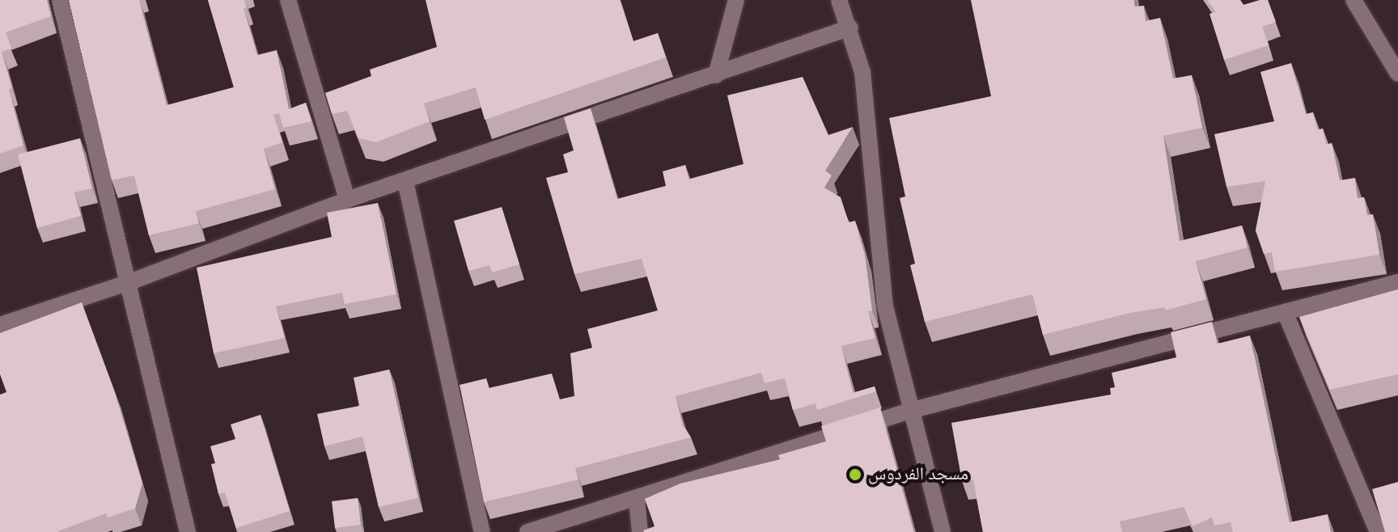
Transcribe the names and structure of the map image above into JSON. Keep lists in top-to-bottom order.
{
  "places": ["مسجد الفردوس"]
}
